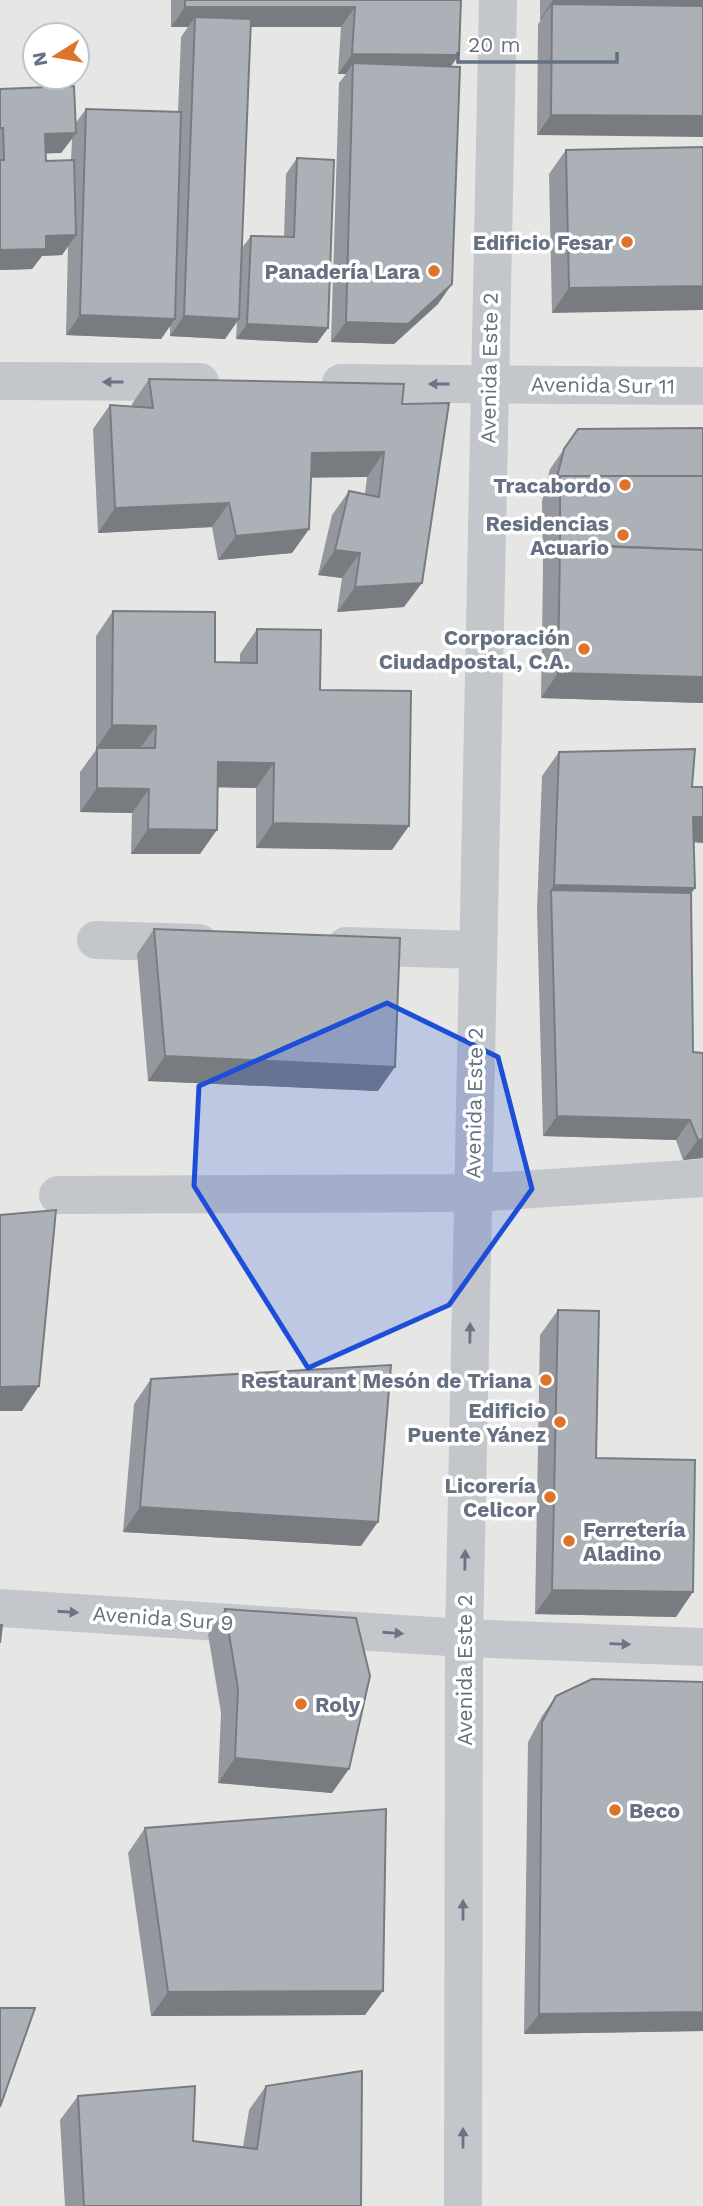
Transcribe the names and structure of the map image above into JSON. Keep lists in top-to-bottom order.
{
  "streets": {
    "street": ["Avenida Este 2", "Avenida Sur 11", "Avenida Sur 9"]
  },
  "crossings": [
    ["Avenida Este 2", "Avenida Sur 11"],
    ["Avenida Este 2", "Avenida Sur 9"]
  ],
  "one_way": ["Avenida Este 2", "Avenida Sur 11", "Avenida Sur 9"],
  "places": [
    "Edificio Fesar",
    "Panadería Lara",
    "Tracabordo",
    "Residencias Acuario",
    "Corporación Ciudadpostal, C.A.",
    "Restaurant Mesón de Triana",
    "Edificio Puente Yánez",
    "Licorería Celicor",
    "Ferretería Aladino",
    "Roly",
    "Beco"
  ],
  "scale_bar": "20 m",
  "north": "left"
}
